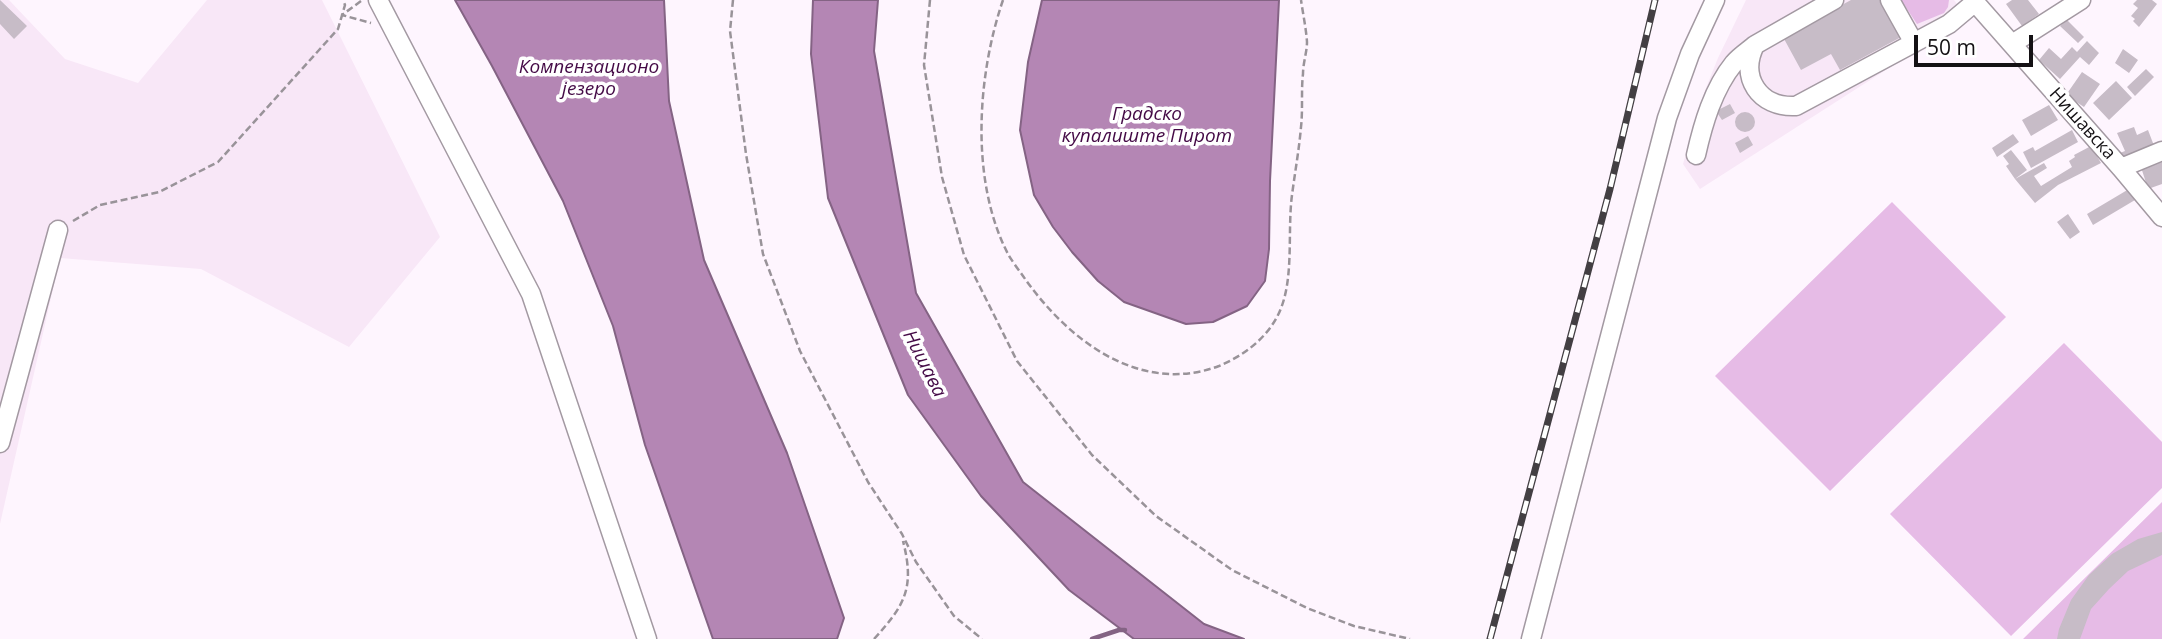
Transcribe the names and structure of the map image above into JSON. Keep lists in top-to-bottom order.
{
  "streets": {
    "street": ["Нишавска"]
  },
  "water": ["Компензационо језеро", "Градско купалиште Пирот", "Нишава"],
  "scale_bar": "50 m"
}
